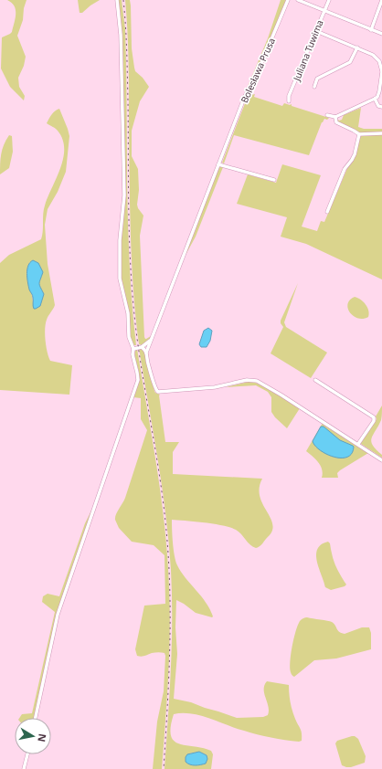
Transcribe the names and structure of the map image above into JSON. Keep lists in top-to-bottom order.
{
  "streets": {
    "street": ["Juliana Tuwima", "Bolesława Prusa"]
  },
  "north": "right"
}
